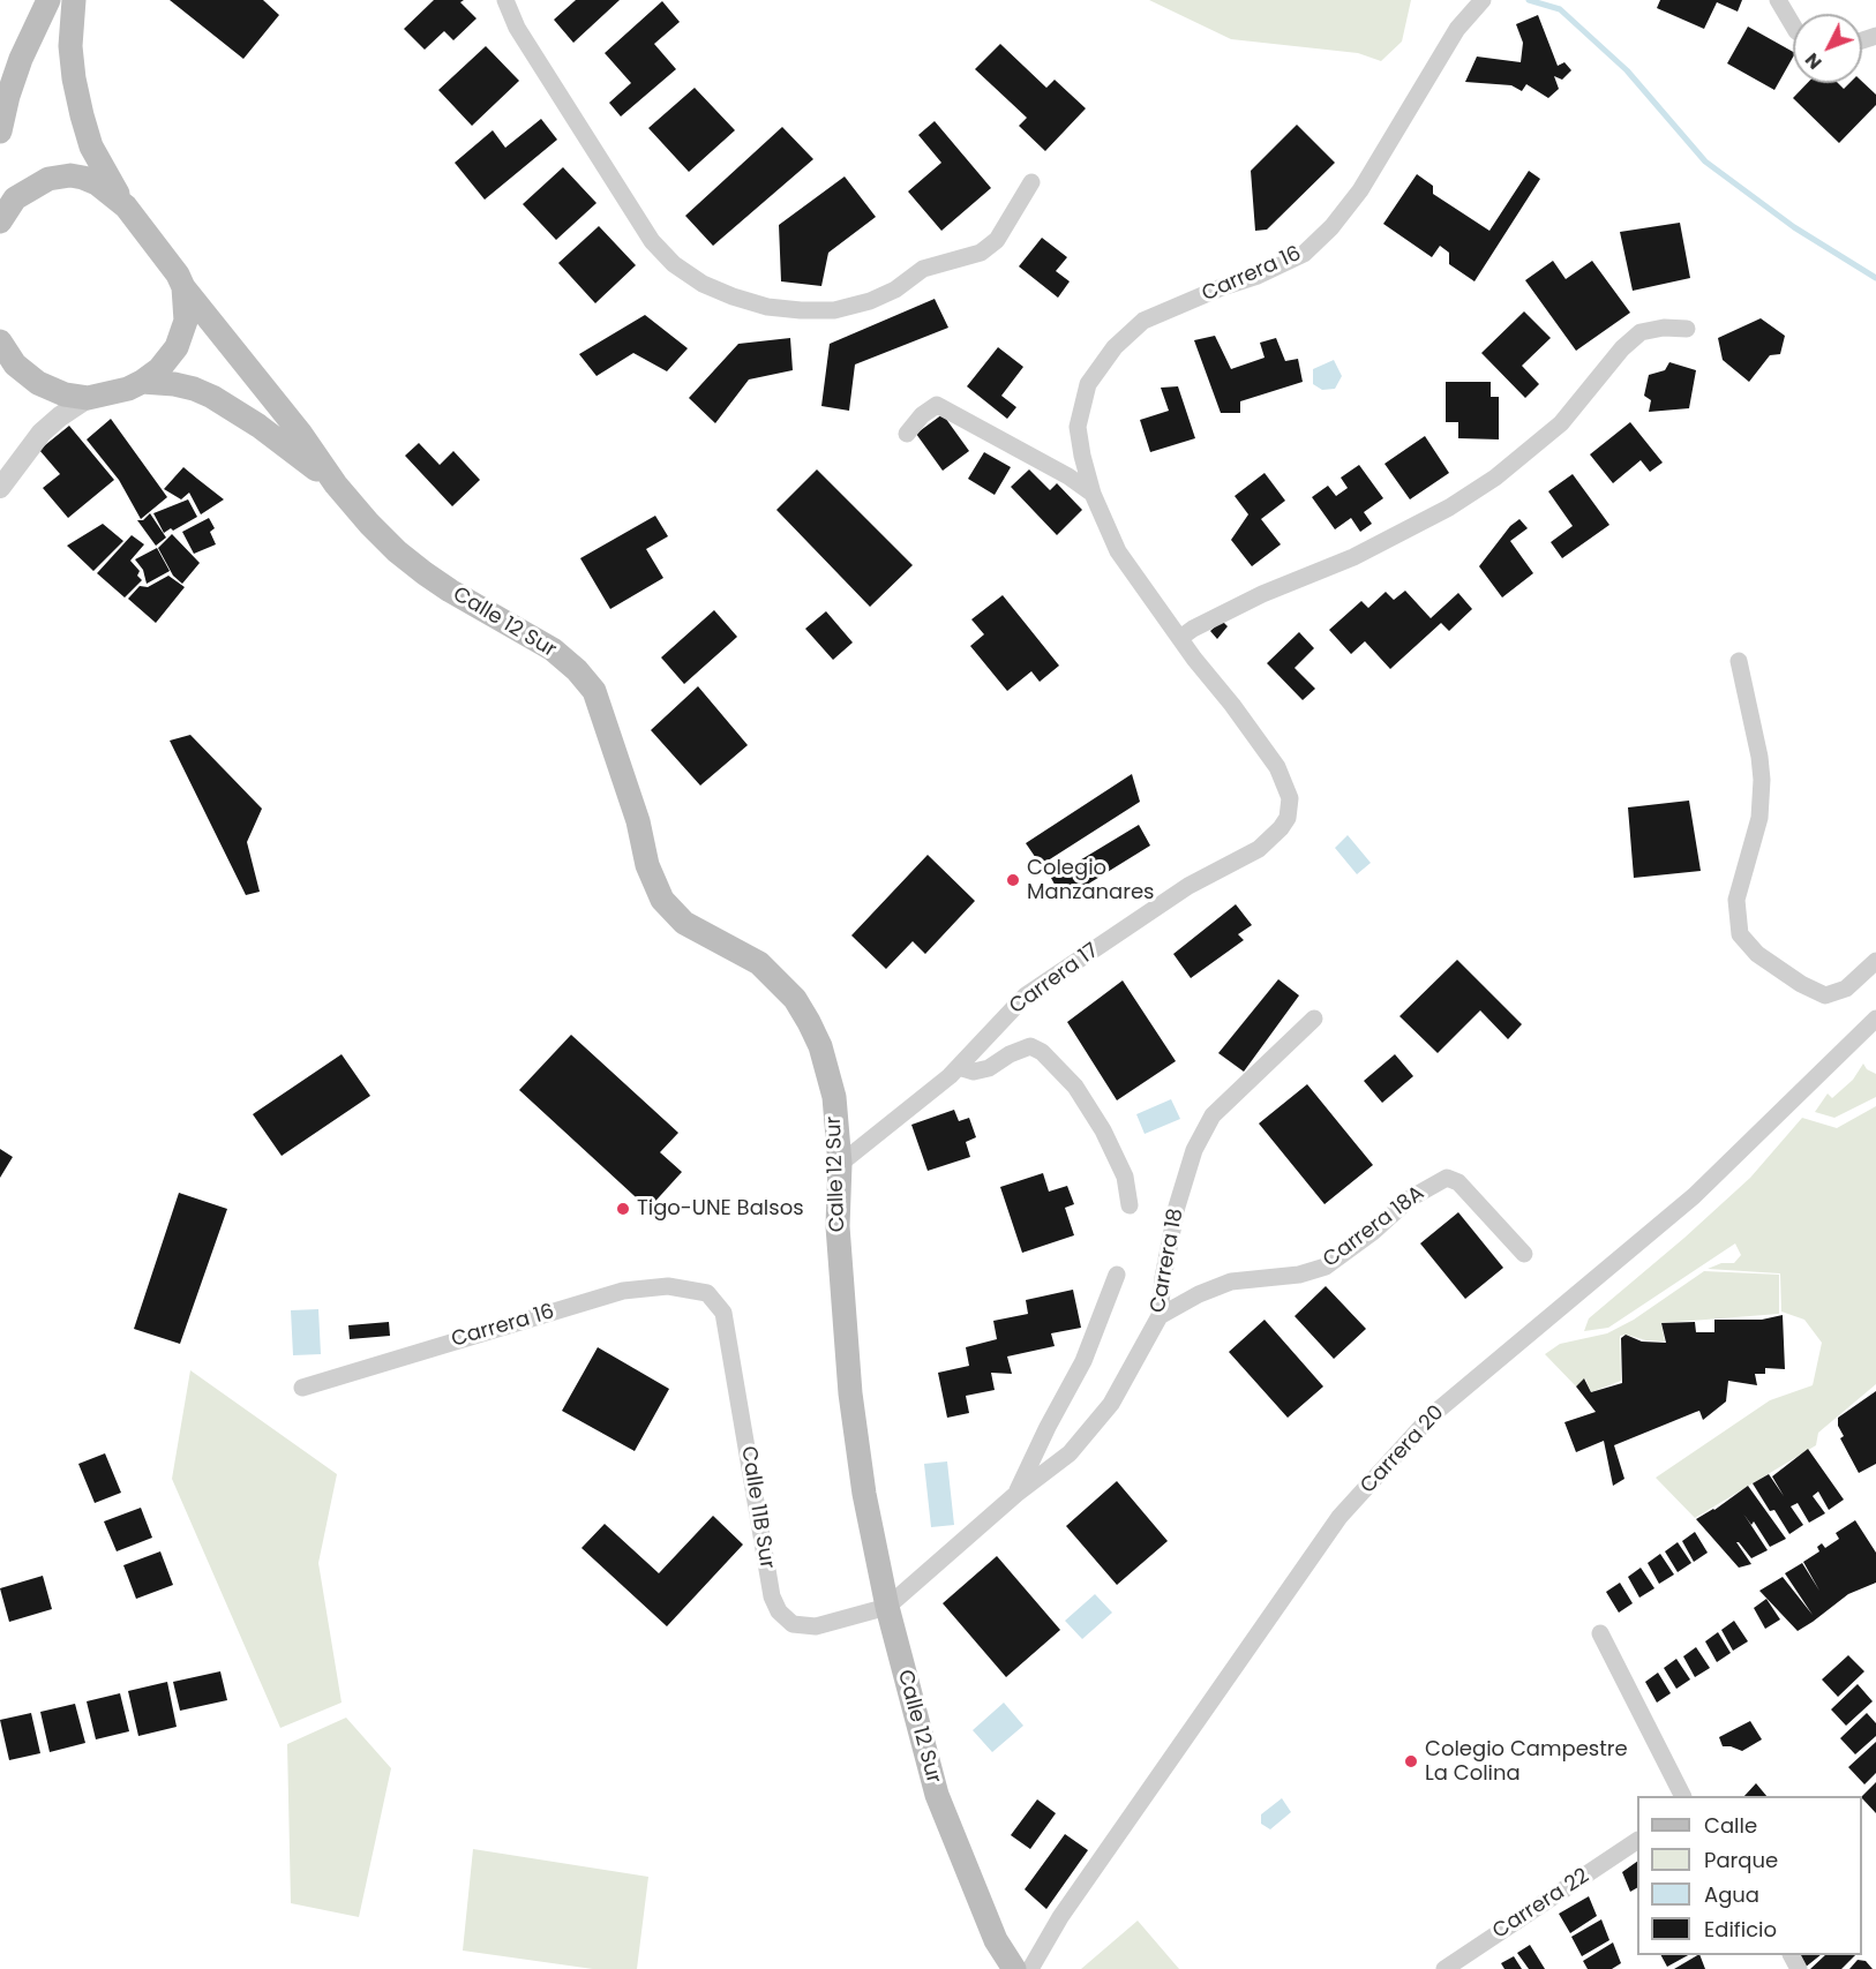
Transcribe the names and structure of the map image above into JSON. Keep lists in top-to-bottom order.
{
  "streets": {
    "main road": ["Calle 12 Sur"],
    "street": [
      "Carrera 16",
      "Carrera 17",
      "Carrera 18A",
      "Carrera 18",
      "Carrera 20",
      "Calle 11B Sur",
      "Carrera 22"
    ]
  },
  "crossings": [
    ["Carrera 16", "Calle 11B Sur"],
    ["Calle 12 Sur", "Carrera 17"],
    ["Calle 12 Sur", "Carrera 18"],
    ["Calle 12 Sur", "Calle 11B Sur"],
    ["Carrera 18A", "Carrera 18"],
    ["Carrera 18", "Calle 11B Sur"]
  ],
  "places": ["Colegio Manzanares", "Tigo-UNE Balsos", "Colegio Campestre La Colina"],
  "legend": [
    "Calle",
    "Parque",
    "Agua",
    "Edificio"
  ],
  "north": "bottom left"
}
